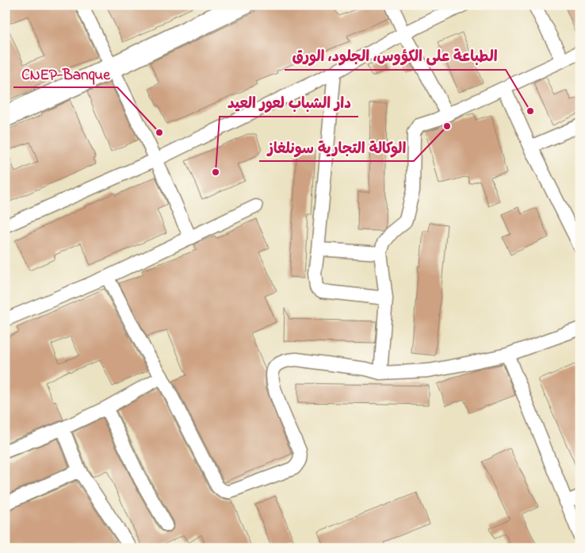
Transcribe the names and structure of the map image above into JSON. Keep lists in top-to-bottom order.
{
  "places": [
    "الطباعة على الكؤوس، الجلود، الورق",
    "الوكالة التجارية سونلغاز",
    "CNEP-Banque",
    "دار الشباب لعور العيد"
  ]
}
